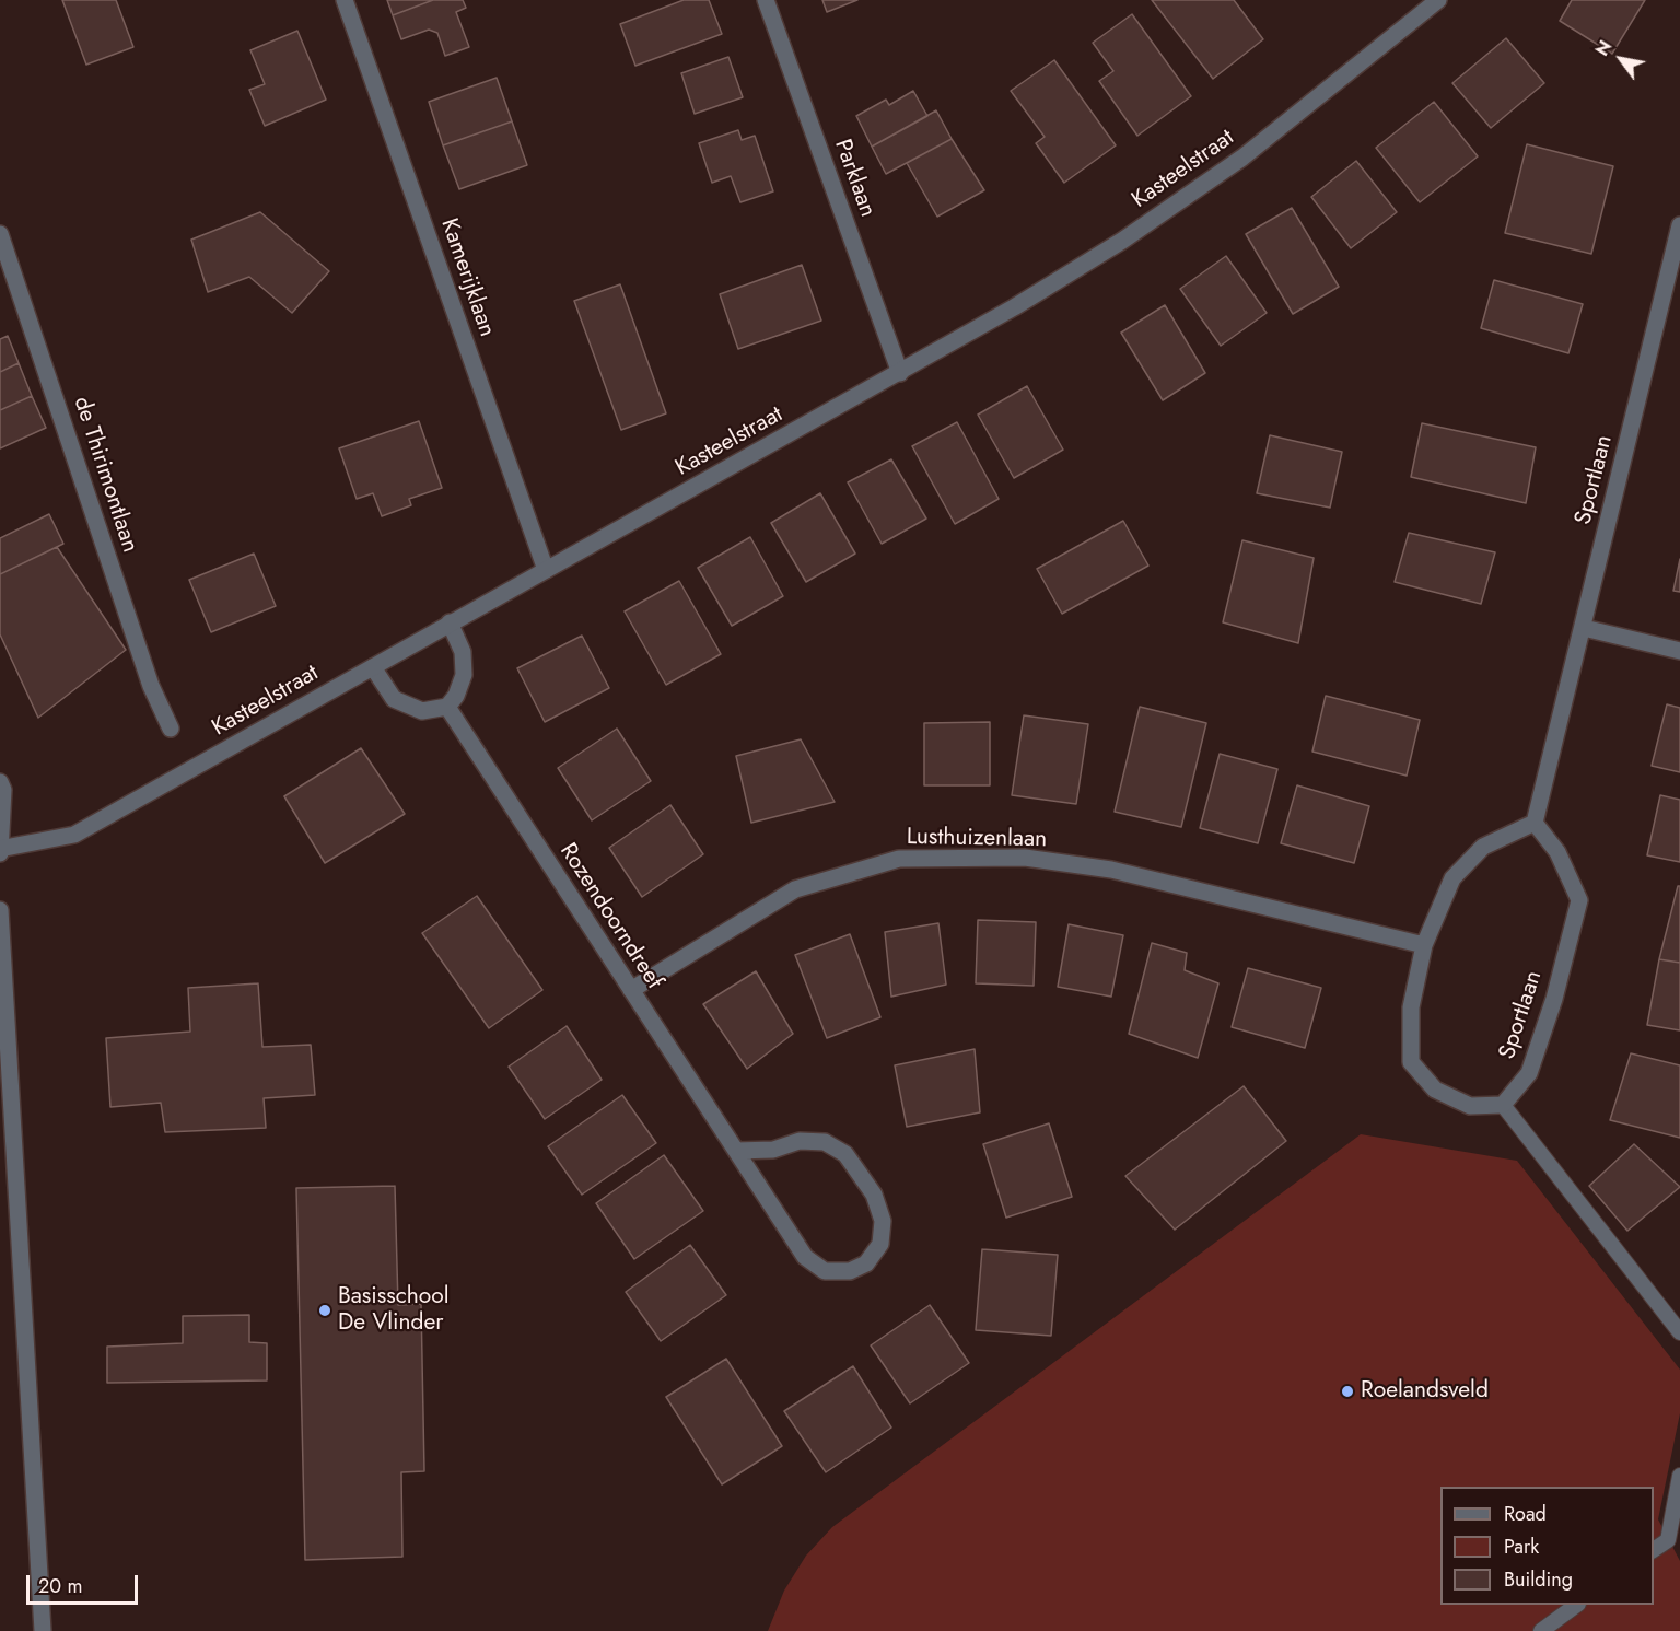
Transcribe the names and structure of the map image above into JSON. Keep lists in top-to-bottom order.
{
  "streets": {
    "street": [
      "Kasteelstraat",
      "Parklaan",
      "Kamerijklaan",
      "de Thirimontlaan",
      "Sportlaan",
      "Lusthuizenlaan",
      "Rozendoorndreef"
    ]
  },
  "crossings": [
    ["Kasteelstraat", "Parklaan"],
    ["Kasteelstraat", "Kamerijklaan"],
    ["Lusthuizenlaan", "Rozendoorndreef"]
  ],
  "places": ["Basisschool De Vlinder", "Roelandsveld"],
  "legend": ["Road", "Park", "Building"],
  "scale_bar": "20 m",
  "north": "top left"
}
